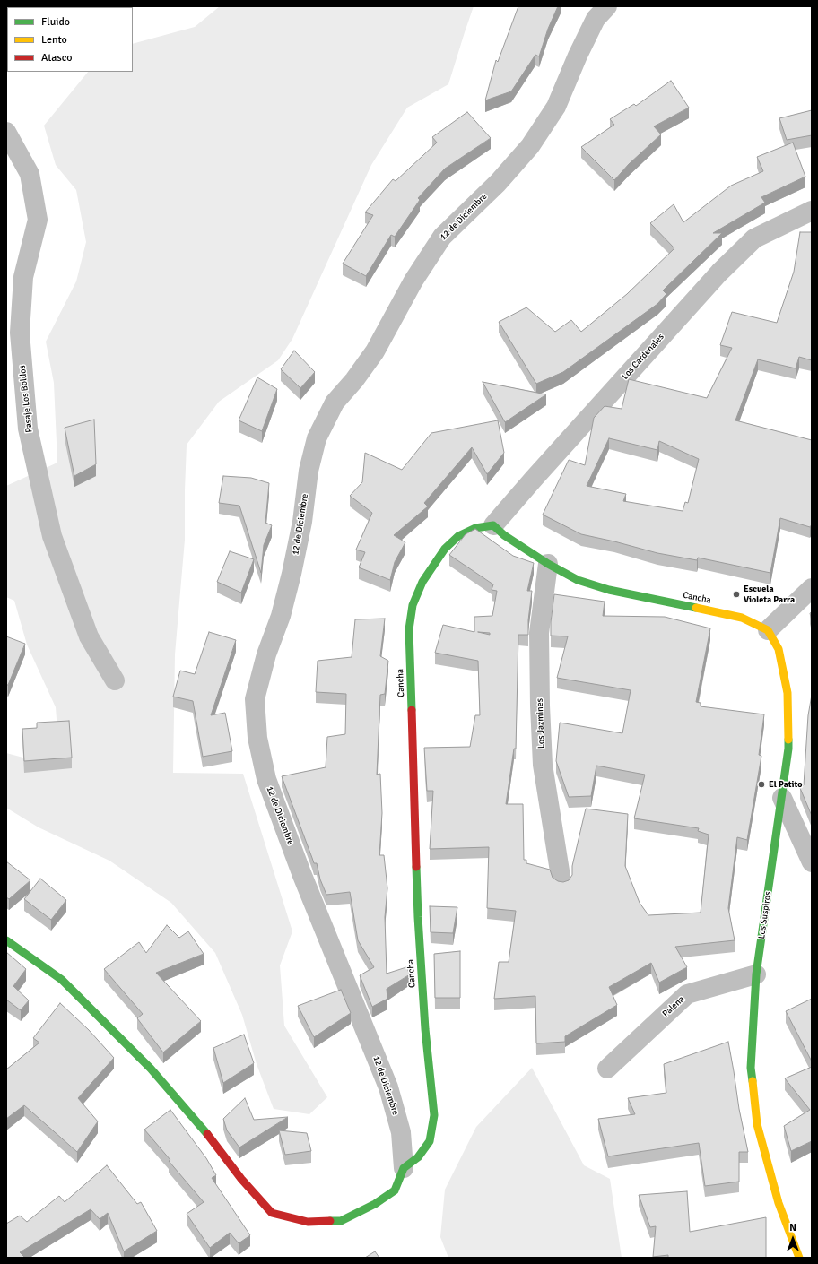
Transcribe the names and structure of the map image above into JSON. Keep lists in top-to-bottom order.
{
  "streets": {
    "street": [
      "12 de Diciembre",
      "Los Cardenales",
      "Pasaje Los Boldos",
      "Cancha",
      "Los Jazmines",
      "Los Suspiros",
      "Palena"
    ]
  },
  "crossings": [
    ["12 de Diciembre", "Cancha"],
    ["Los Cardenales", "Cancha"],
    ["Cancha", "Los Jazmines"],
    ["Cancha", "Los Suspiros"],
    ["Los Suspiros", "Palena"]
  ],
  "places": ["Escuela Violeta Parra", "El Patito"],
  "legend": ["Fluido", "Lento", "Atasco"],
  "north": "top"
}
